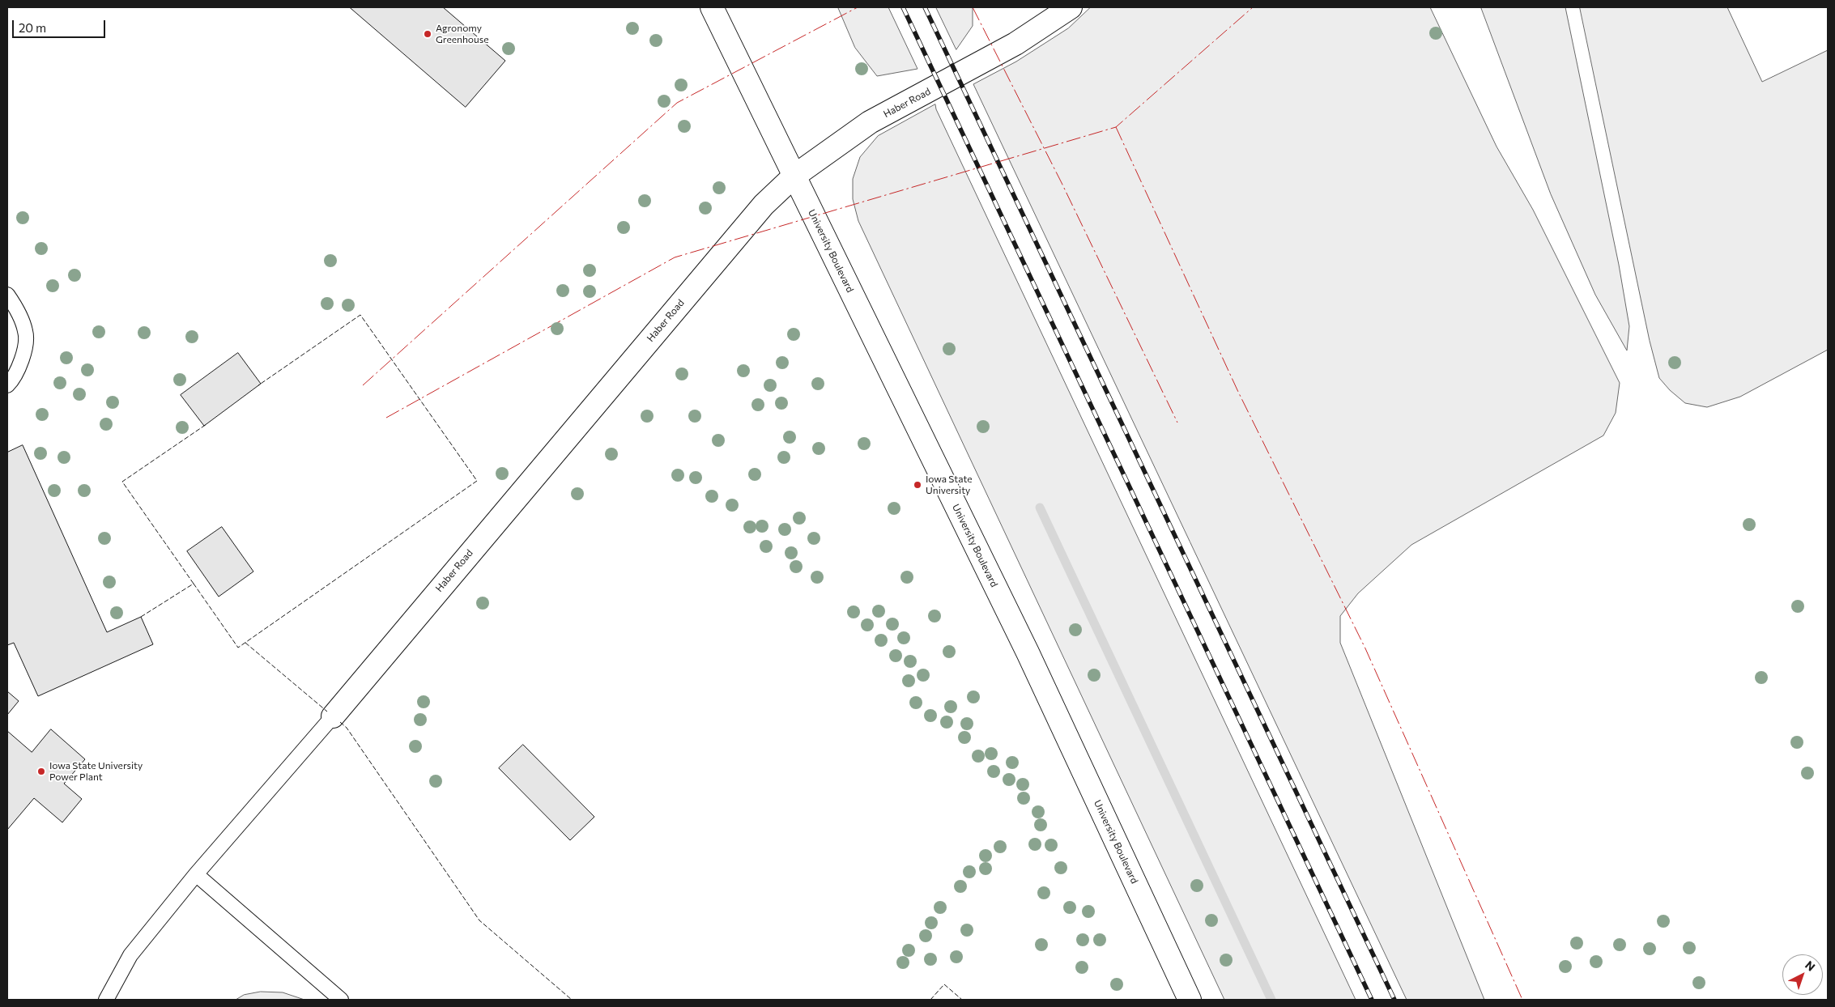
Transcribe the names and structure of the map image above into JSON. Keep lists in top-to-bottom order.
{
  "streets": {
    "main road": ["Haber Road", "University Boulevard"]
  },
  "crossings": [
    ["Haber Road", "University Boulevard"]
  ],
  "places": ["Agronomy Greenhouse", "Iowa State University", "Iowa State University Power Plant"],
  "scale_bar": "20 m",
  "north": "top right"
}
